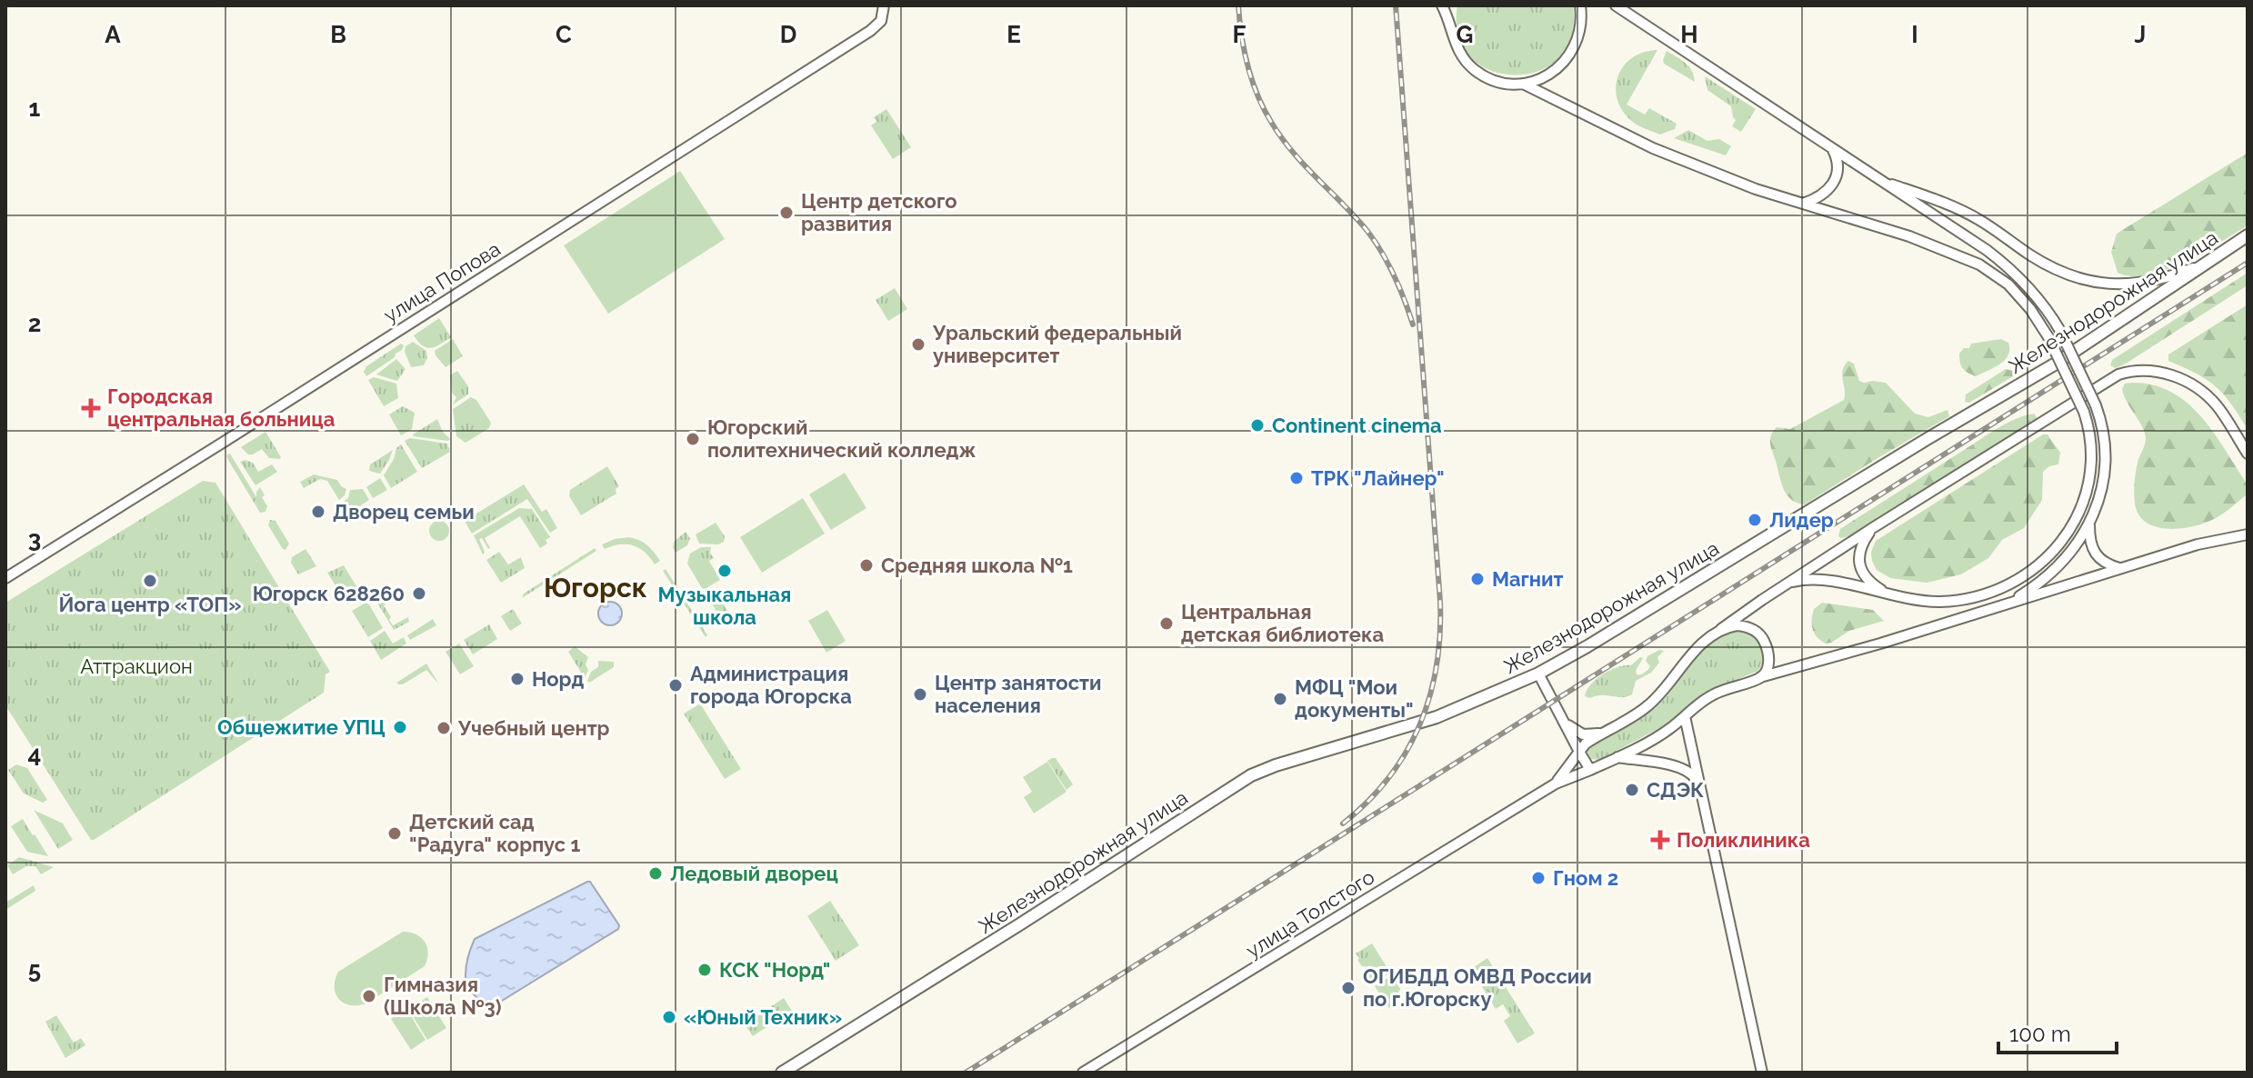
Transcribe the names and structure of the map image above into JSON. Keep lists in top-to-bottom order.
{
  "streets": {
    "main road": ["Железнодорожная улица"],
    "street": ["улица Попова", "улица Толстого"]
  },
  "districts": ["Югорск"],
  "parks": ["Аттракцион"],
  "places": {
    "other": [
      "Центр детского развития",
      "Уральский федеральный университет",
      "Continent cinema",
      "Югорский политехнический колледж",
      "ТРК \"Лайнер\"",
      "Дворец семьи",
      "Лидер",
      "Средняя школа №1",
      "Музыкальная школа",
      "Магнит",
      "Йога центр «ТОП»",
      "Югорск 628260",
      "Центральная детская библиотека",
      "Норд",
      "Администрация города Югорска",
      "Центр занятости населения",
      "МФЦ \"Мои документы\"",
      "Общежитие УПЦ",
      "Учебный центр",
      "СДЭК",
      "Детский сад \"Радуга\" корпус 1",
      "Ледовый дворец",
      "Гном 2",
      "КСК \"Норд\"",
      "ОГИБДД ОМВД России по г.Югорску",
      "Гимназия (Школа №3)",
      "«Юный Техник»"
    ],
    "health": ["Городская центральная больница", "Поликлиника"]
  },
  "scale_bar": "100 m",
  "grid": {
    "columns": [
      "A",
      "B",
      "C",
      "D",
      "E",
      "F",
      "G",
      "H",
      "I",
      "J"
    ],
    "rows": [
      "1",
      "2",
      "3",
      "4",
      "5"
    ]
  }
}
